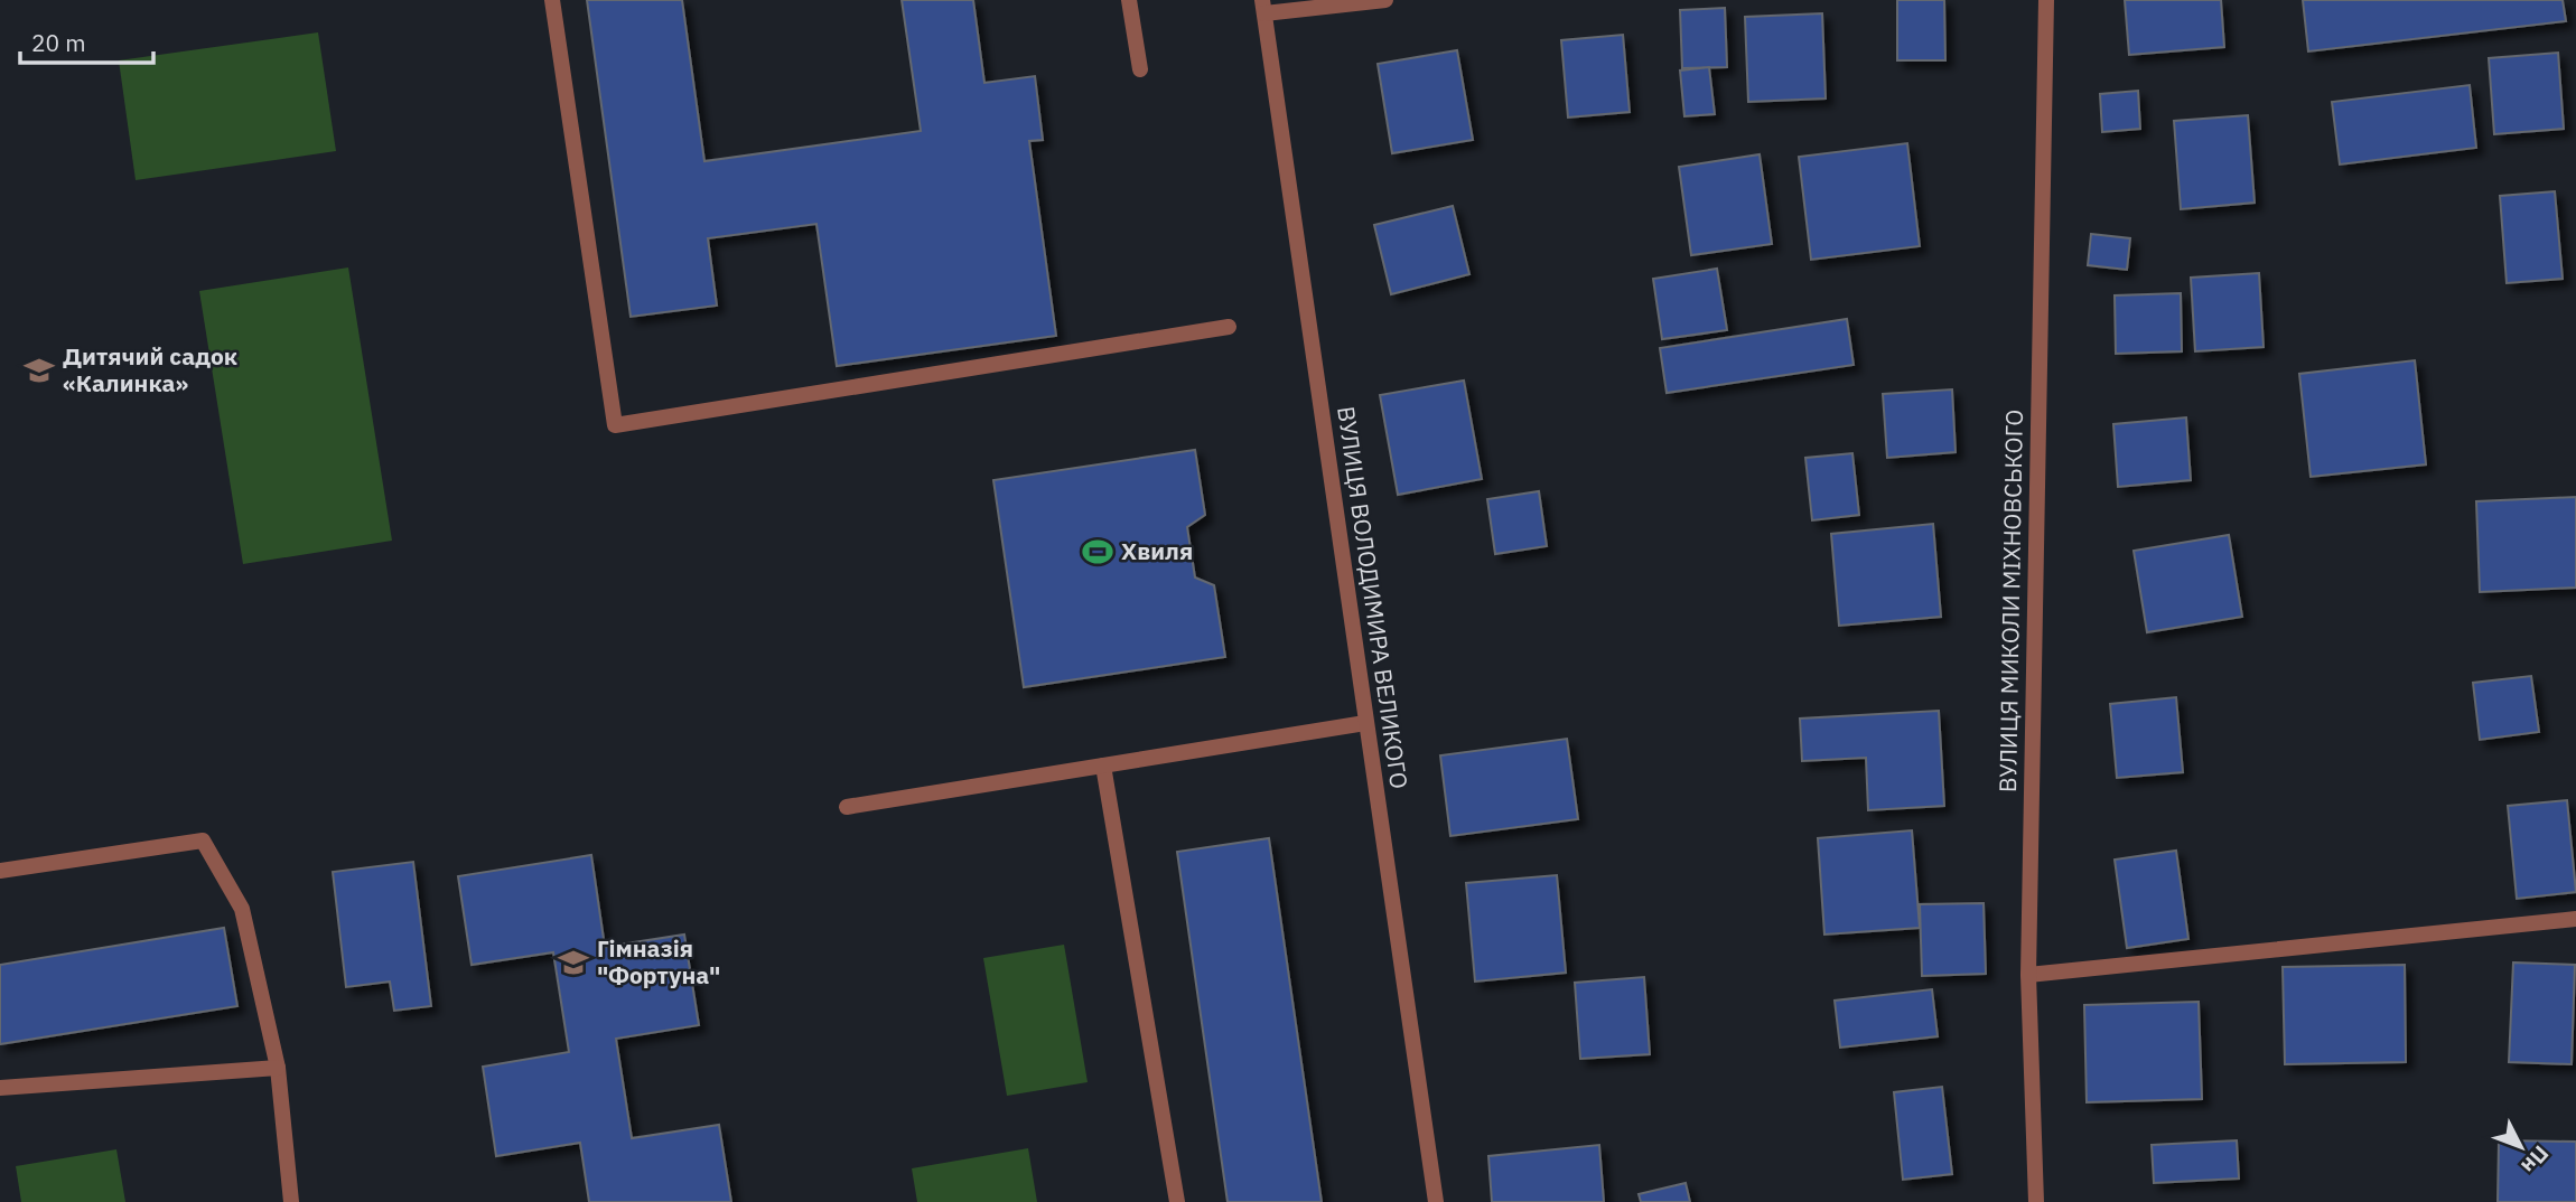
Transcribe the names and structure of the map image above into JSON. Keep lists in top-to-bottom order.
{
  "streets": {
    "street": ["ВУЛИЦЯ ВОЛОДИМИРА ВЕЛИКОГО", "ВУЛИЦЯ МИКОЛИ МІХНОВСЬКОГО"]
  },
  "places": {
    "school or university": ["Дитячий садок «Калинка»", "Гімназія \"Фортуна\""],
    "sports": ["Хвиля"]
  },
  "scale_bar": "20 m",
  "north": "bottom right"
}
